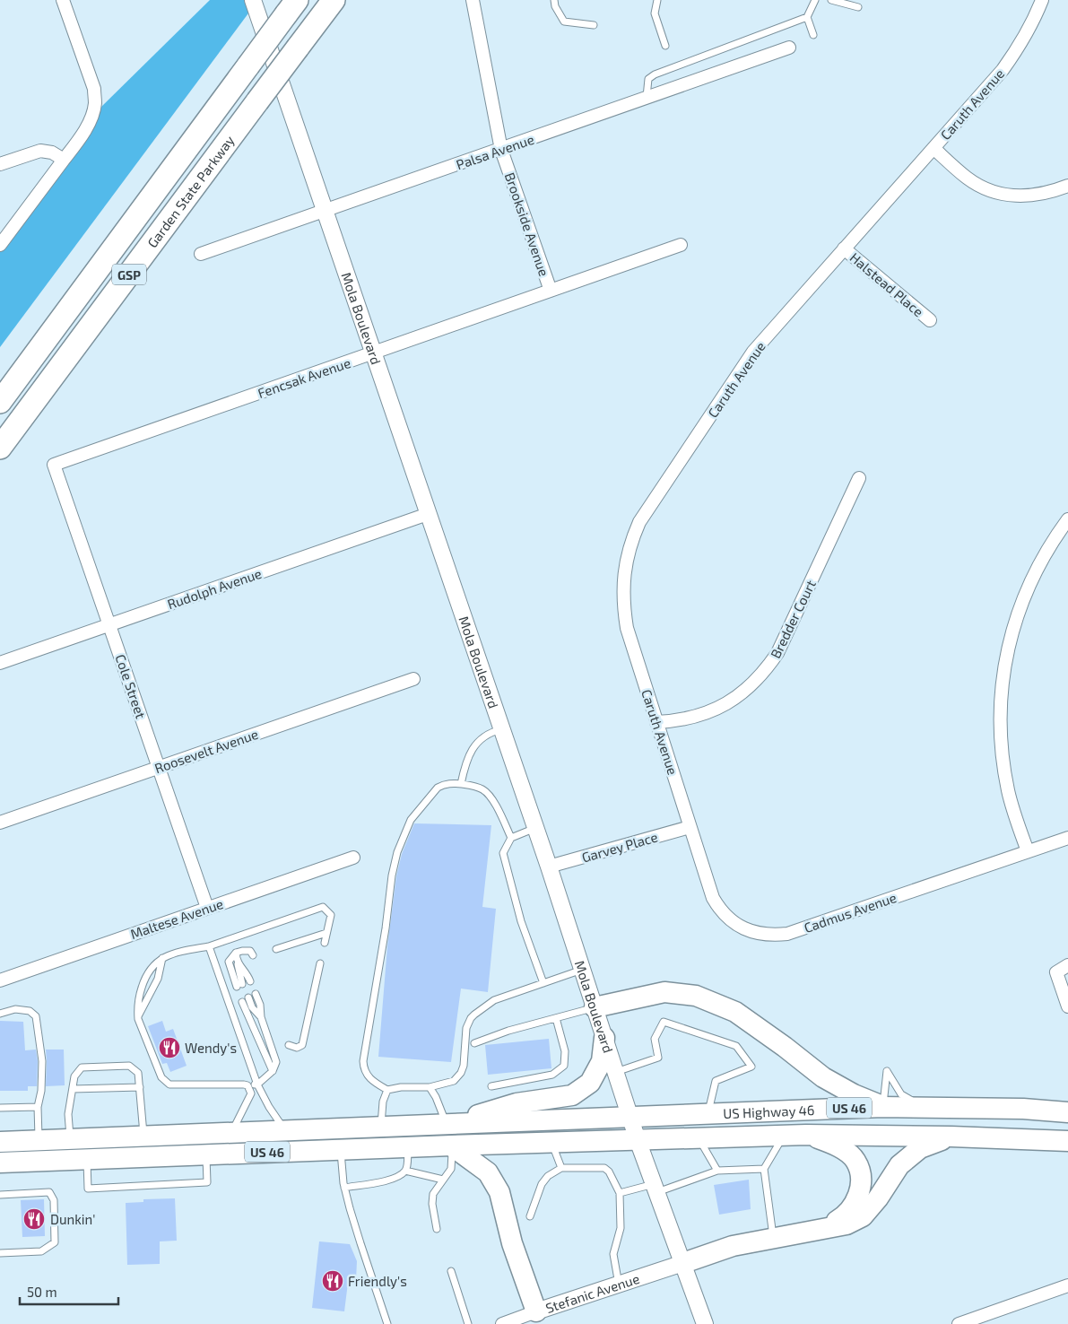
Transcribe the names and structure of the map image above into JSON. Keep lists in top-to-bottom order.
{
  "streets": {
    "highway": [
      "Garden State Parkway",
      "GSP",
      "US 46",
      "US Highway 46"
    ],
    "street": [
      "Caruth Avenue",
      "Palsa Avenue",
      "Brookside Avenue",
      "Halstead Place",
      "Mola Boulevard",
      "Fencsak Avenue",
      "Rudolph Avenue",
      "Bredder Court",
      "Cole Street",
      "Roosevelt Avenue",
      "Garvey Place",
      "Cadmus Avenue",
      "Maltese Avenue",
      "Stefanic Avenue"
    ]
  },
  "crossings": [
    ["Caruth Avenue", "Halstead Place"],
    ["Caruth Avenue", "Bredder Court"],
    ["Caruth Avenue", "Garvey Place"],
    ["Caruth Avenue", "Cadmus Avenue"],
    ["Palsa Avenue", "Brookside Avenue"],
    ["Palsa Avenue", "Mola Boulevard"],
    ["Brookside Avenue", "Fencsak Avenue"],
    ["Mola Boulevard", "Fencsak Avenue"],
    ["Mola Boulevard", "Rudolph Avenue"],
    ["Mola Boulevard", "Garvey Place"],
    ["Mola Boulevard", "US 46"],
    ["Mola Boulevard", "US Highway 46"],
    ["Mola Boulevard", "Stefanic Avenue"],
    ["Fencsak Avenue", "Cole Street"],
    ["Rudolph Avenue", "Cole Street"],
    ["Cole Street", "Roosevelt Avenue"],
    ["Cole Street", "Maltese Avenue"],
    ["Garvey Place", "Cadmus Avenue"],
    ["US 46", "US Highway 46"]
  ],
  "places": {
    "restaurant": ["Wendy's", "Dunkin'", "Friendly's"]
  },
  "scale_bar": "50 m"
}
